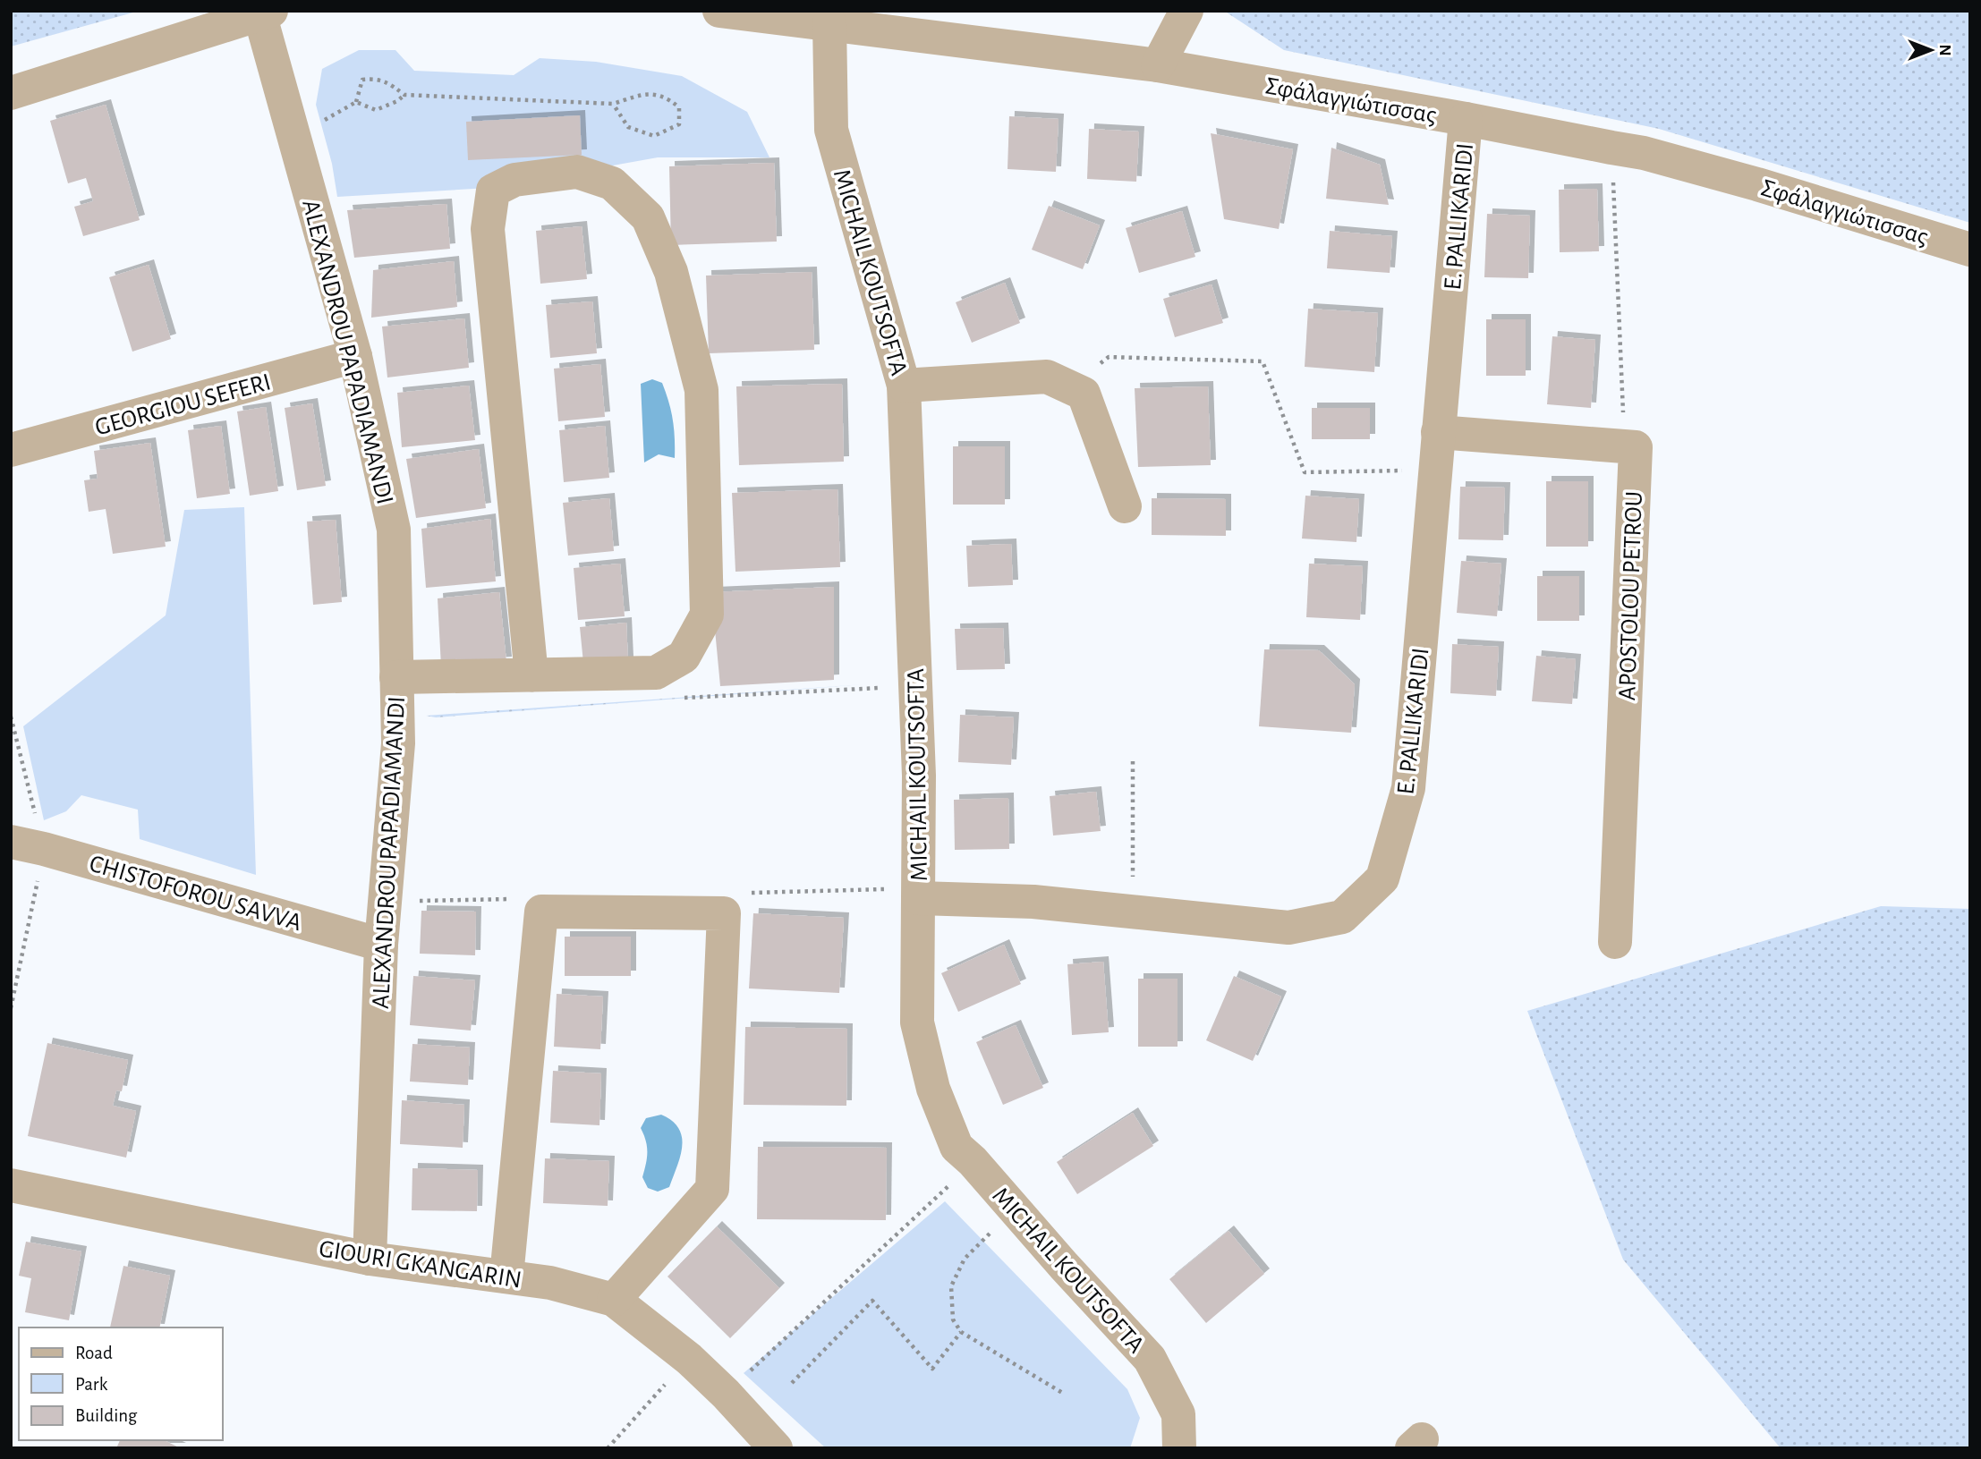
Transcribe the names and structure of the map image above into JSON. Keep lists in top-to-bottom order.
{
  "streets": {
    "street": [
      "Σφάλαγγιώτισσας",
      "E. PALLIKARIDI",
      "MICHAIL KOUTSOFTA",
      "ALEXANDROU PAPADIAMANDI",
      "GEORGIOU SEFERI",
      "APOSTOLOU PETROU",
      "CHISTOFOROU SAVVA",
      "GIOURI GKANGARIN"
    ]
  },
  "crossings": [
    ["Σφάλαγγιώτισσας", "E. PALLIKARIDI"],
    ["Σφάλαγγιώτισσας", "MICHAIL KOUTSOFTA"],
    ["E. PALLIKARIDI", "MICHAIL KOUTSOFTA"],
    ["ALEXANDROU PAPADIAMANDI", "GEORGIOU SEFERI"],
    ["ALEXANDROU PAPADIAMANDI", "CHISTOFOROU SAVVA"],
    ["ALEXANDROU PAPADIAMANDI", "GIOURI GKANGARIN"]
  ],
  "legend": ["Road", "Park", "Building"],
  "north": "right"
}
